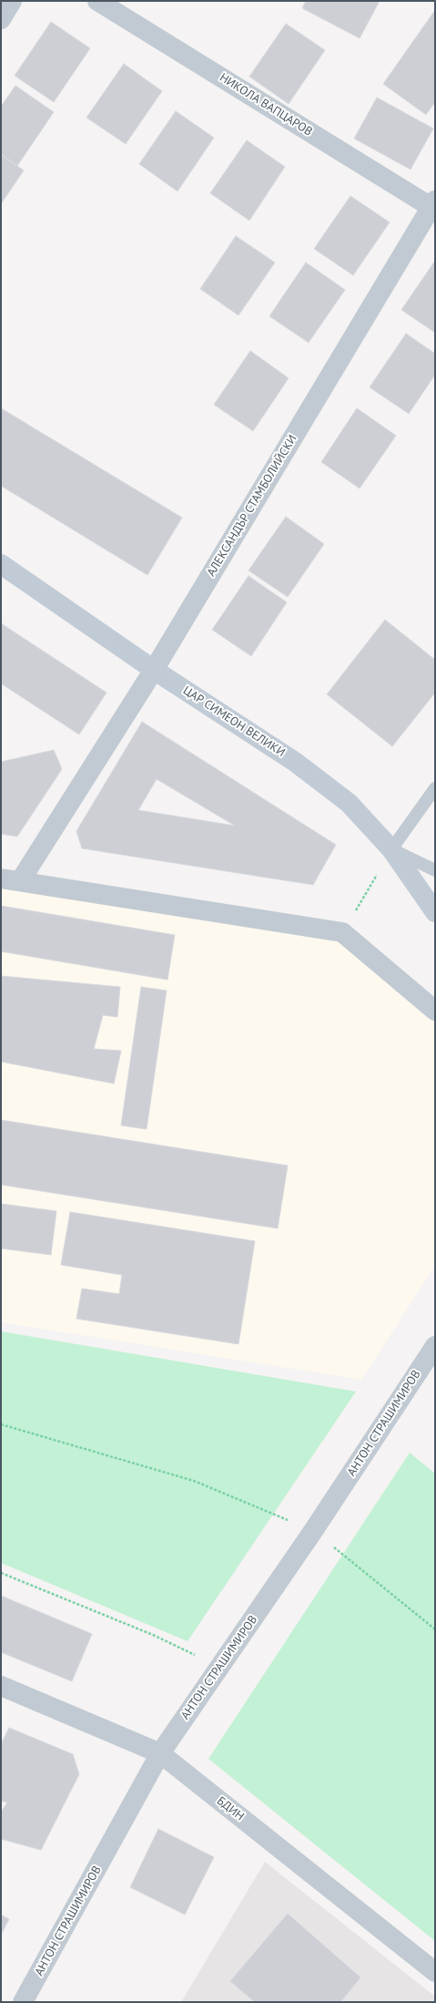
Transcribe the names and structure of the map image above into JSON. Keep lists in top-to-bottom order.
{
  "streets": {
    "street": [
      "НИКОЛА ВАПЦАРОВ",
      "АЛЕКСАНДЪР СТАМБОЛИЙСКИ",
      "ЦАР СИМЕОН ВЕЛИКИ",
      "АНТОН СТРАШИМИРОВ",
      "БДИН"
    ]
  },
  "crossings": [
    ["НИКОЛА ВАПЦАРОВ", "АЛЕКСАНДЪР СТАМБОЛИЙСКИ"],
    ["АЛЕКСАНДЪР СТАМБОЛИЙСКИ", "ЦАР СИМЕОН ВЕЛИКИ"],
    ["АНТОН СТРАШИМИРОВ", "БДИН"]
  ]
}
